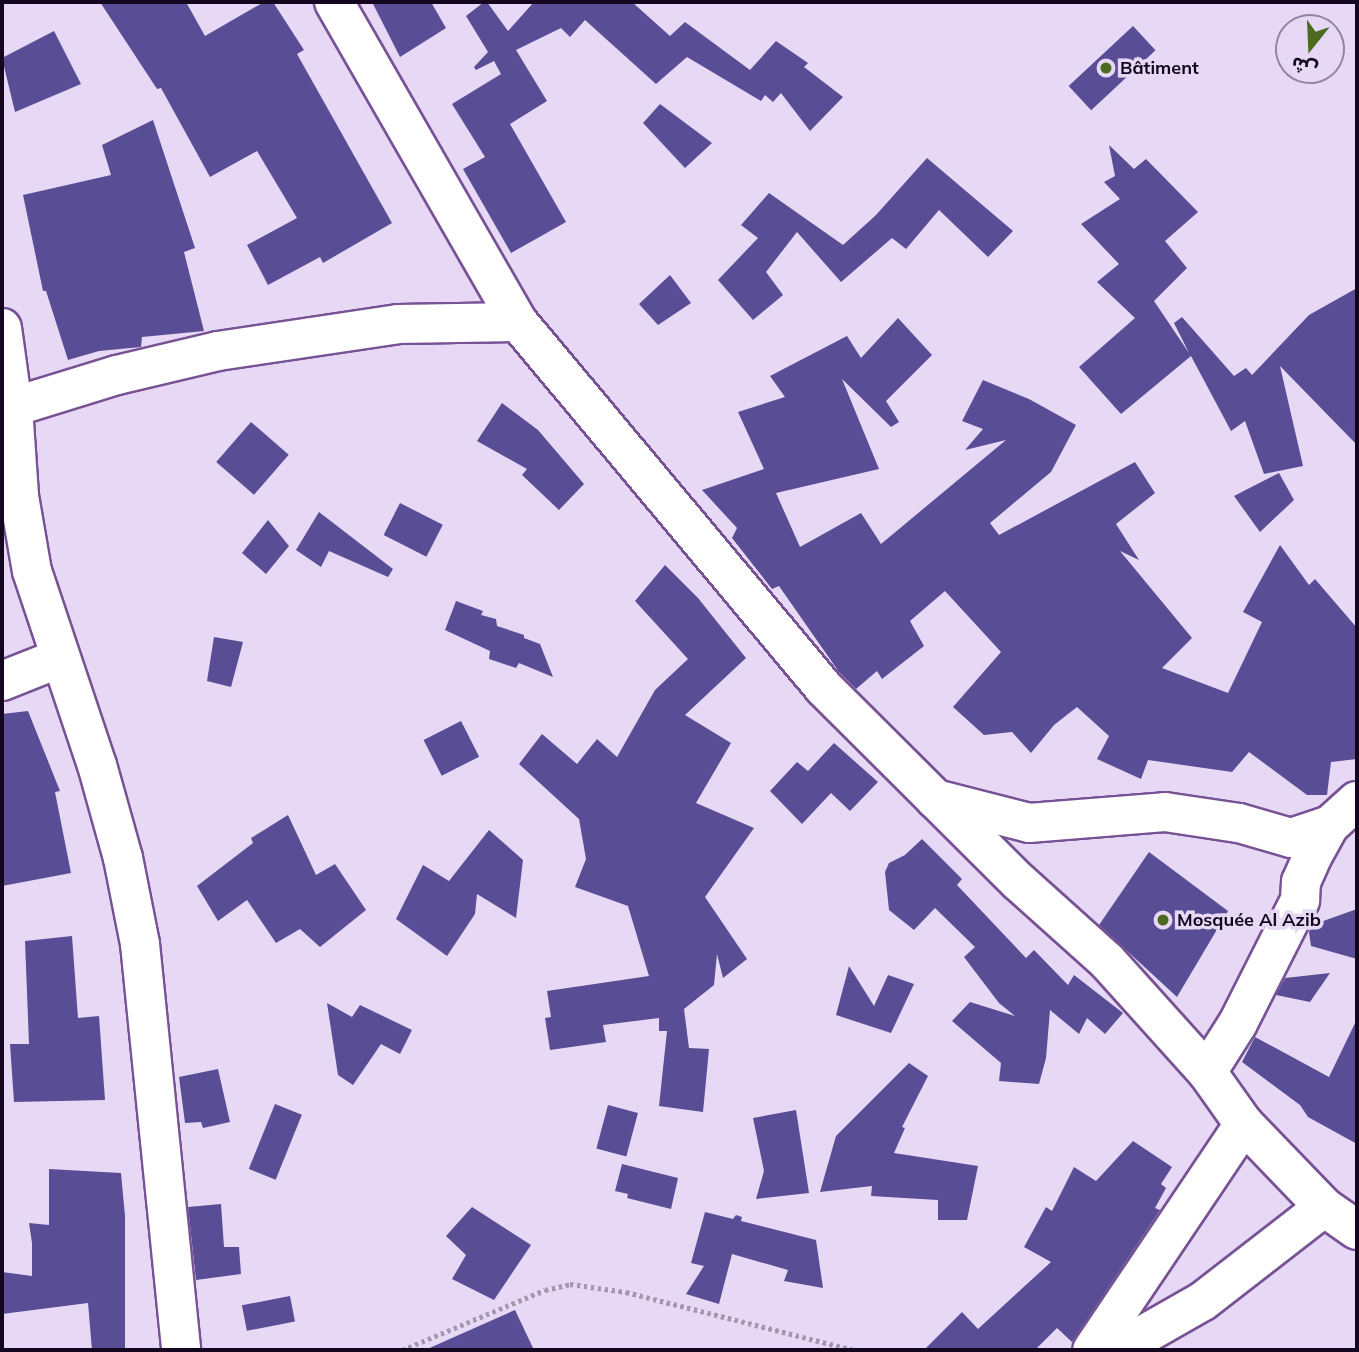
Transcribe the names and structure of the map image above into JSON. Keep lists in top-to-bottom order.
{
  "places": ["Bâtiment", "Mosquée Al Azib"],
  "north": "bottom"
}
